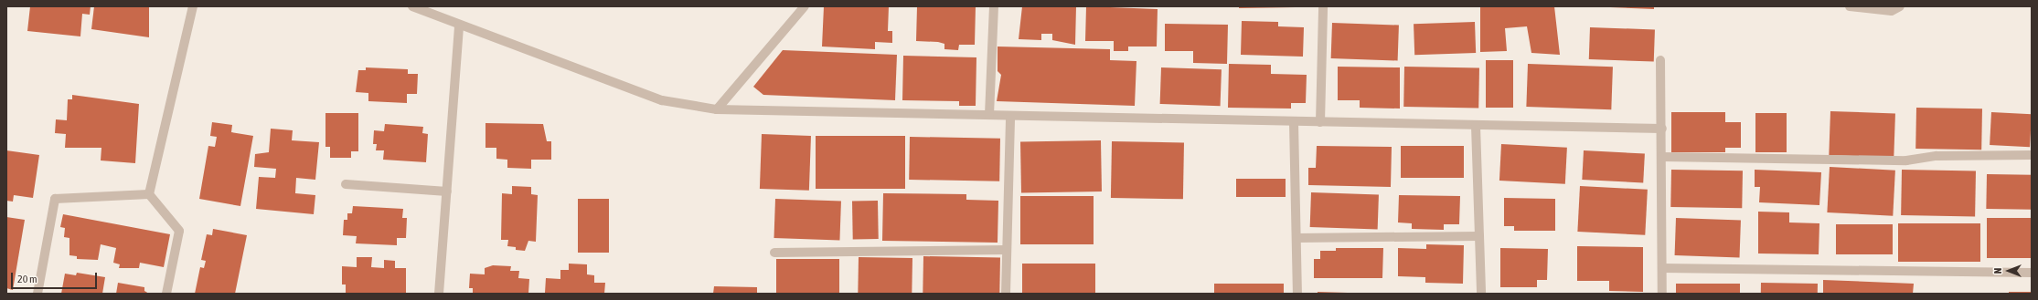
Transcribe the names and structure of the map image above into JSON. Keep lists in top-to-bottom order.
{
  "scale_bar": "20 m",
  "north": "left"
}
